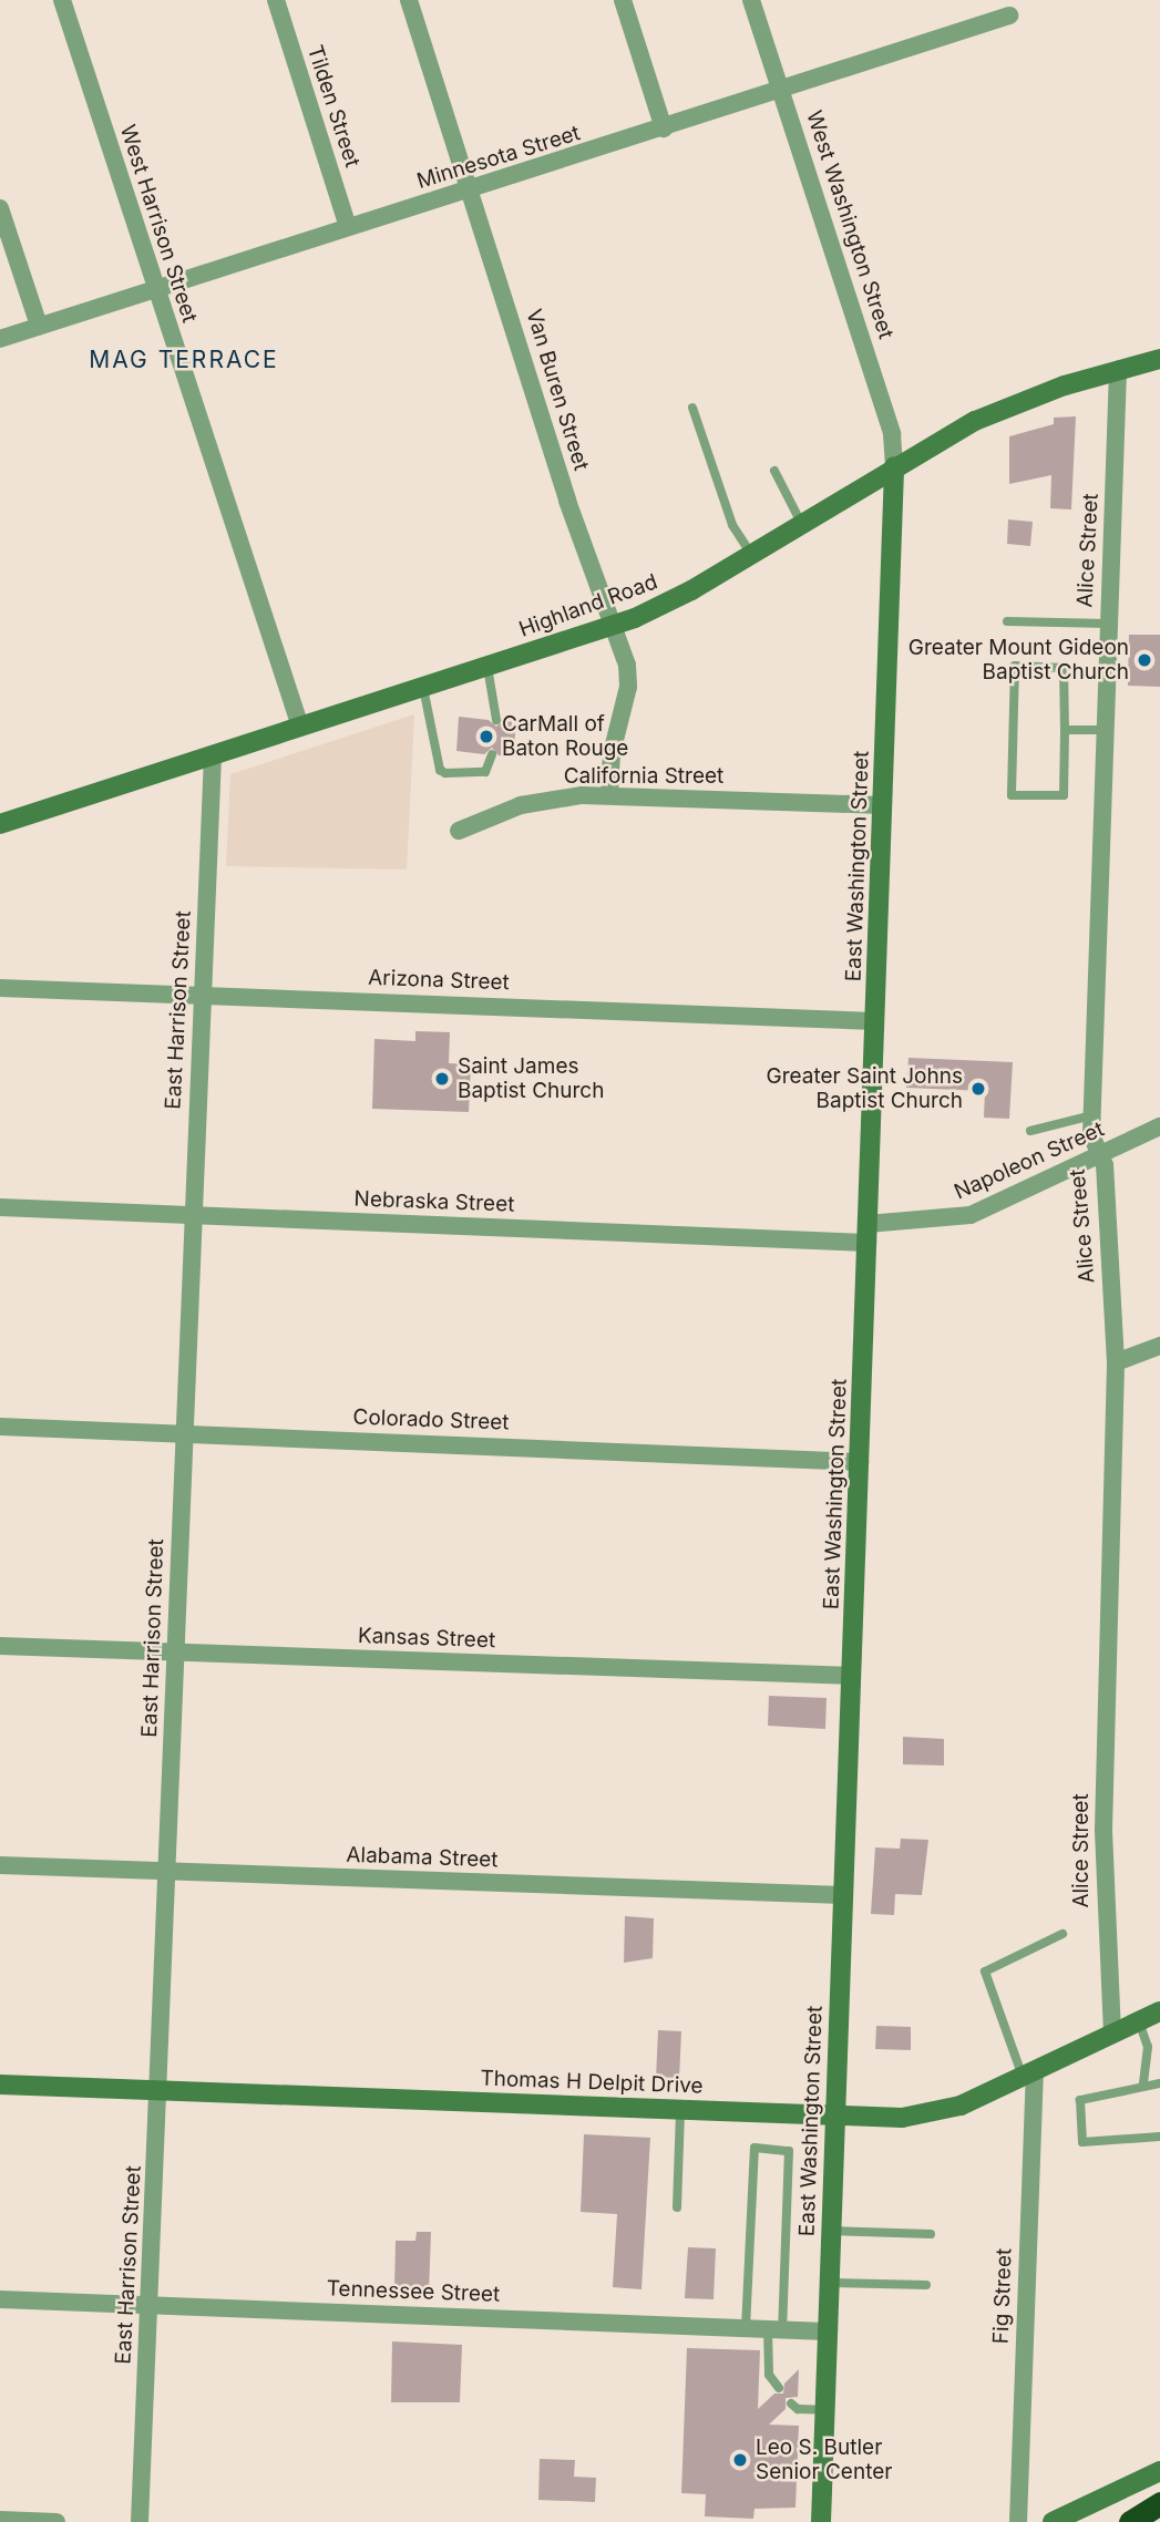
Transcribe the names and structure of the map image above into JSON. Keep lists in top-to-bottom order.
{
  "streets": {
    "street": [
      "Tilden Street",
      "Minnesota Street",
      "West Harrison Street",
      "West Washington Street",
      "Van Buren Street",
      "Alice Street",
      "Highland Road",
      "California Street",
      "East Washington Street",
      "Arizona Street",
      "East Harrison Street",
      "Napoleon Street",
      "Nebraska Street",
      "Colorado Street",
      "Kansas Street",
      "Alabama Street",
      "Thomas H Delpit Drive",
      "Tennessee Street",
      "Fig Street"
    ]
  },
  "crossings": [
    ["Tilden Street", "Minnesota Street"],
    ["Minnesota Street", "West Harrison Street"],
    ["Minnesota Street", "West Washington Street"],
    ["Minnesota Street", "Van Buren Street"],
    ["West Harrison Street", "Highland Road"],
    ["West Washington Street", "Highland Road"],
    ["West Washington Street", "East Washington Street"],
    ["Van Buren Street", "Highland Road"],
    ["Van Buren Street", "California Street"],
    ["Alice Street", "Highland Road"],
    ["Alice Street", "Napoleon Street"],
    ["Alice Street", "Thomas H Delpit Drive"],
    ["Highland Road", "East Washington Street"],
    ["Highland Road", "East Harrison Street"],
    ["California Street", "East Washington Street"],
    ["East Washington Street", "Arizona Street"],
    ["East Washington Street", "Napoleon Street"],
    ["East Washington Street", "Nebraska Street"],
    ["East Washington Street", "Colorado Street"],
    ["East Washington Street", "Kansas Street"],
    ["East Washington Street", "Alabama Street"],
    ["East Washington Street", "Thomas H Delpit Drive"],
    ["East Washington Street", "Tennessee Street"],
    ["Arizona Street", "East Harrison Street"],
    ["East Harrison Street", "Nebraska Street"],
    ["East Harrison Street", "Colorado Street"],
    ["East Harrison Street", "Kansas Street"],
    ["East Harrison Street", "Alabama Street"],
    ["East Harrison Street", "Thomas H Delpit Drive"],
    ["East Harrison Street", "Tennessee Street"],
    ["Napoleon Street", "Nebraska Street"],
    ["Thomas H Delpit Drive", "Fig Street"]
  ],
  "districts": ["MAG TERRACE"],
  "places": [
    "Greater Mount Gideon Baptist Church",
    "CarMall of Baton Rouge",
    "Saint James Baptist Church",
    "Greater Saint Johns Baptist Church",
    "Leo S. Butler Senior Center"
  ]
}
